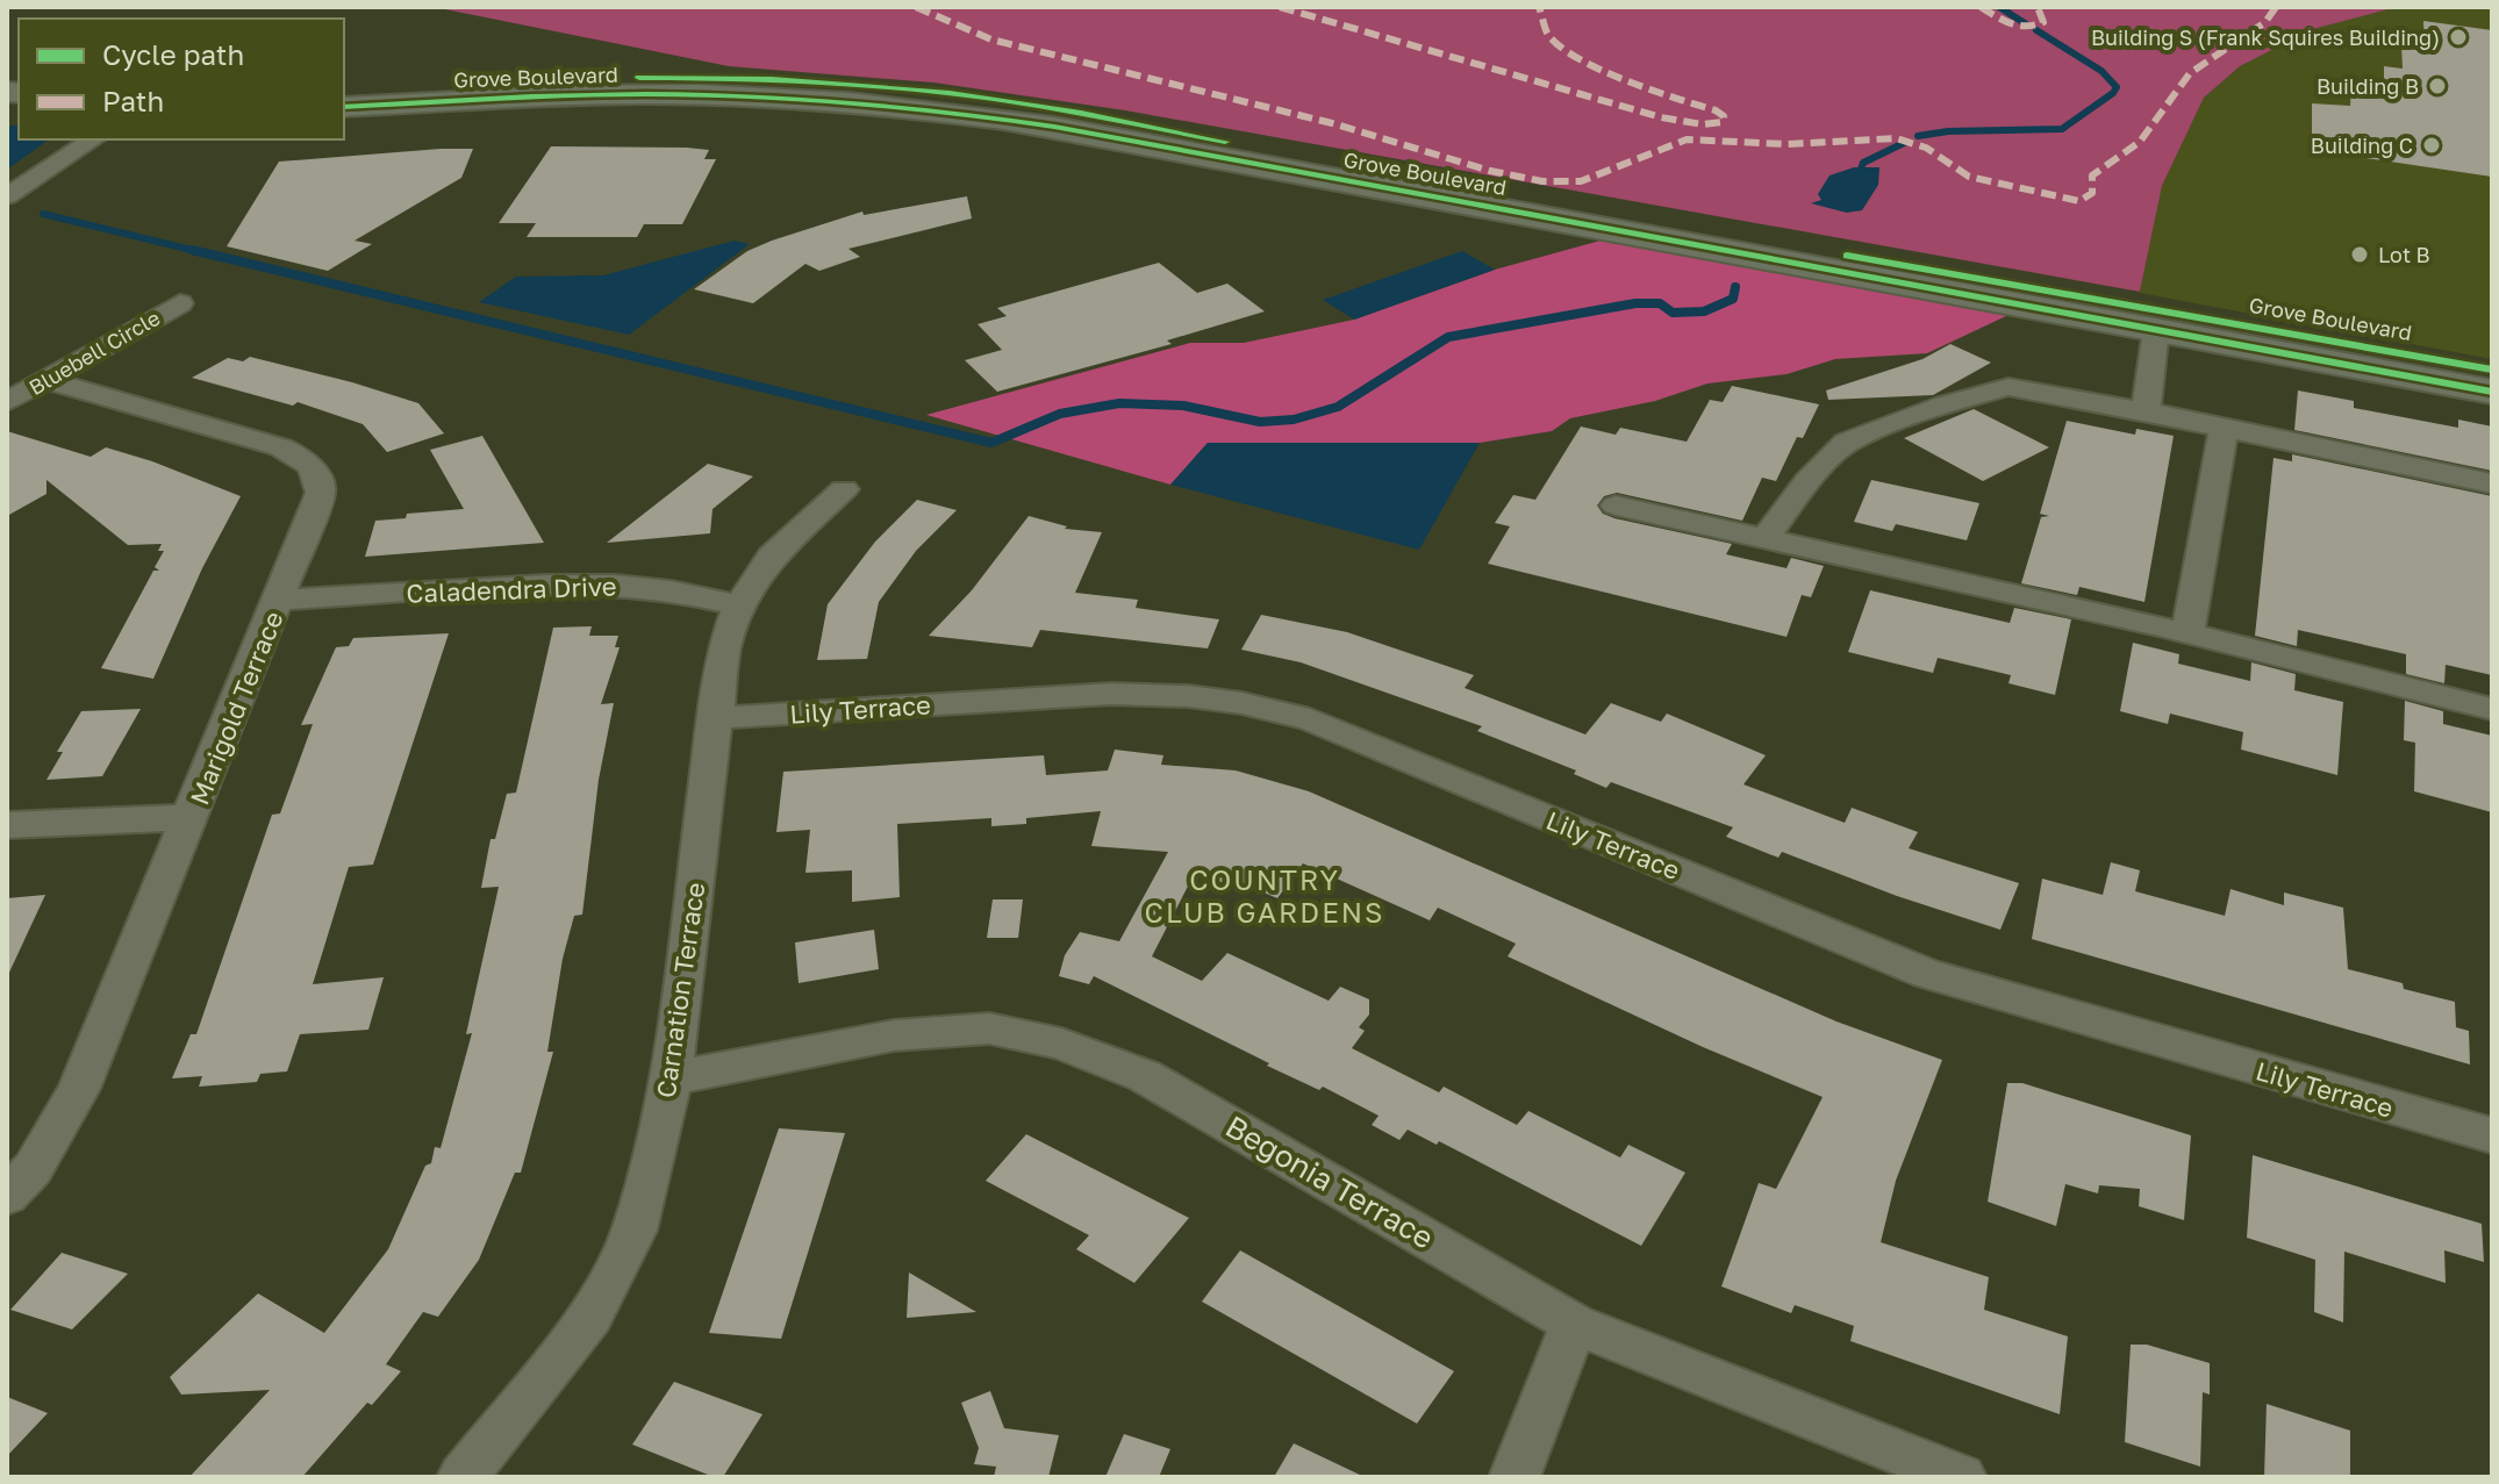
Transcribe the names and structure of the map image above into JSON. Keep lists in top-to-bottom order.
{
  "streets": {
    "street": [
      "Grove Boulevard",
      "Bluebell Circle",
      "Caladendra Drive",
      "Marigold Terrace",
      "Lily Terrace",
      "Carnation Terrace",
      "Begonia Terrace"
    ]
  },
  "crossings": [
    ["Bluebell Circle", "Marigold Terrace"],
    ["Caladendra Drive", "Marigold Terrace"],
    ["Caladendra Drive", "Carnation Terrace"],
    ["Lily Terrace", "Carnation Terrace"],
    ["Carnation Terrace", "Begonia Terrace"]
  ],
  "districts": ["COUNTRY CLUB GARDENS"],
  "places": [
    "Building S (Frank Squires Building)",
    "Building B",
    "Building C",
    "Lot B"
  ],
  "legend": ["Cycle path", "Path"]
}
